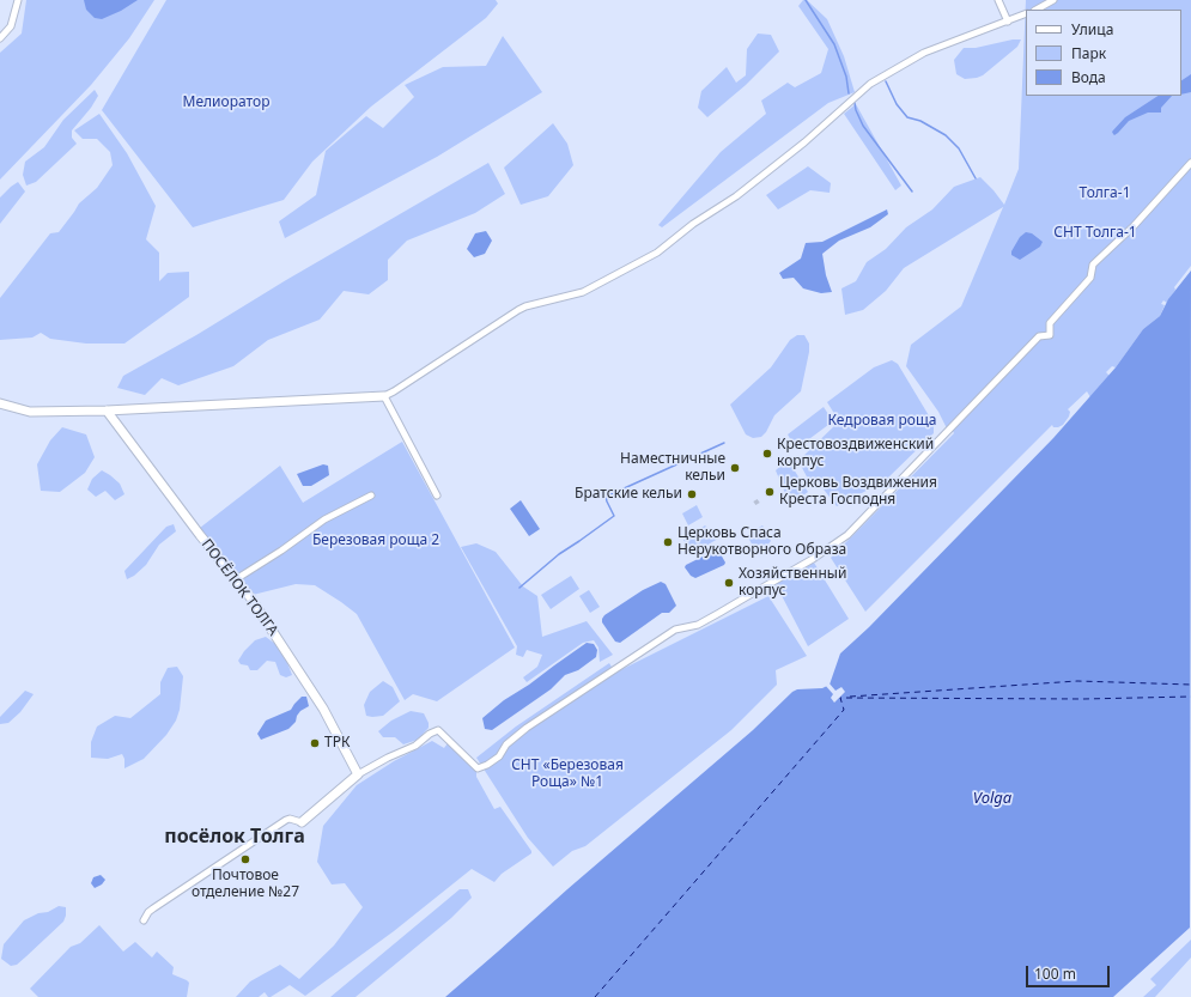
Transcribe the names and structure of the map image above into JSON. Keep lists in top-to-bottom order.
{
  "streets": {
    "street": ["ПОСЁЛОК ТОЛГА"]
  },
  "districts": ["посёлок Толга"],
  "water": ["Volga"],
  "parks": [
    "Мелиоратор",
    "Толга-1",
    "СНТ Толга-1",
    "Кедровая роща",
    "Березовая роща 2",
    "СНТ «Березовая Роща» №1"
  ],
  "places": [
    "Крестовоздвиженский корпус",
    "Наместничные кельи",
    "Церковь Воздвижения Креста Господня",
    "Братские кельи",
    "Церковь Спаса Нерукотворного Образа",
    "Хозяйственный корпус",
    "ТРК",
    "Почтовое отделение №27"
  ],
  "legend": ["Улица", "Парк", "Вода"],
  "scale_bar": "100 m"
}
